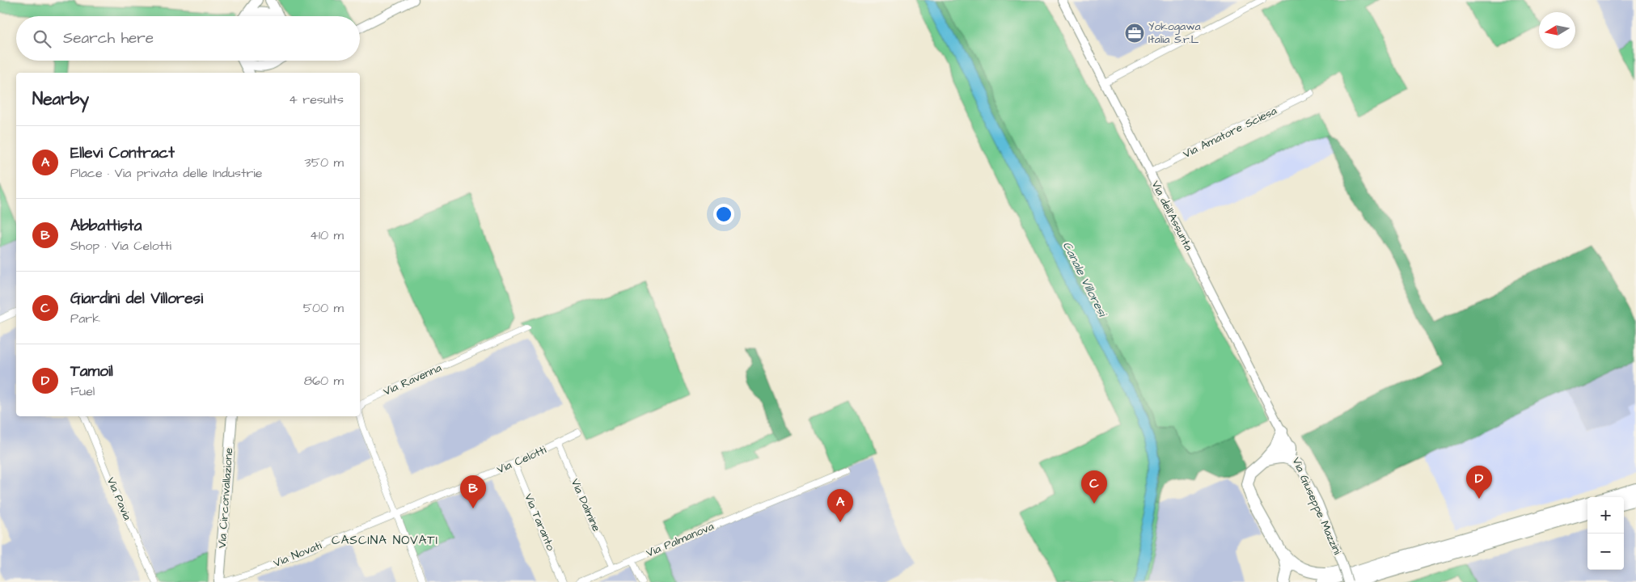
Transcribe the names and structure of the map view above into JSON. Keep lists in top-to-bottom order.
{
  "streets": {
    "main road": ["Via Circonvallazione"],
    "street": [
      "Via Amatore Sciesa",
      "Via dell'Assunta",
      "Via Ravenna",
      "Via Celotti",
      "Via Pavia",
      "Via Dalmine",
      "Via Giuseppe Mazzini",
      "Via Taranto",
      "Via Palmanova",
      "Via Novati"
    ]
  },
  "crossings": [
    ["Via Amatore Sciesa", "Via dell'Assunta"],
    ["Via dell'Assunta", "Via Giuseppe Mazzini"],
    ["Via Ravenna", "Via Celotti"],
    ["Via Ravenna", "Via Novati"],
    ["Via Celotti", "Via Dalmine"],
    ["Via Celotti", "Via Taranto"],
    ["Via Celotti", "Via Novati"],
    ["Via Circonvallazione", "Via Novati"],
    ["Via Dalmine", "Via Palmanova"]
  ],
  "districts": ["CASCINA NOVATI"],
  "water": ["Canale Villoresi"],
  "places": {
    "office": ["Yokogawa Italia S.r.L"]
  },
  "north": "left",
  "page": {
    "search": "Search here",
    "heading": ["Nearby", "4 results"],
    "list": [
      {
        "mark": "A",
        "name": "Ellevi Contract",
        "note": "Place · Via privata delle Industrie",
        "value": "350 m"
      },
      {
        "mark": "B",
        "name": "Abbattista",
        "note": "Shop · Via Celotti",
        "value": "410 m"
      },
      {
        "mark": "C",
        "name": "Giardini del Villoresi",
        "note": "Park",
        "value": "500 m"
      },
      {
        "mark": "D",
        "name": "Tamoil",
        "note": "Fuel",
        "value": "860 m"
      }
    ],
    "pins": [
      "D",
      "C",
      "B",
      "A"
    ],
    "map_buttons": ["+", "−"]
  }
}
